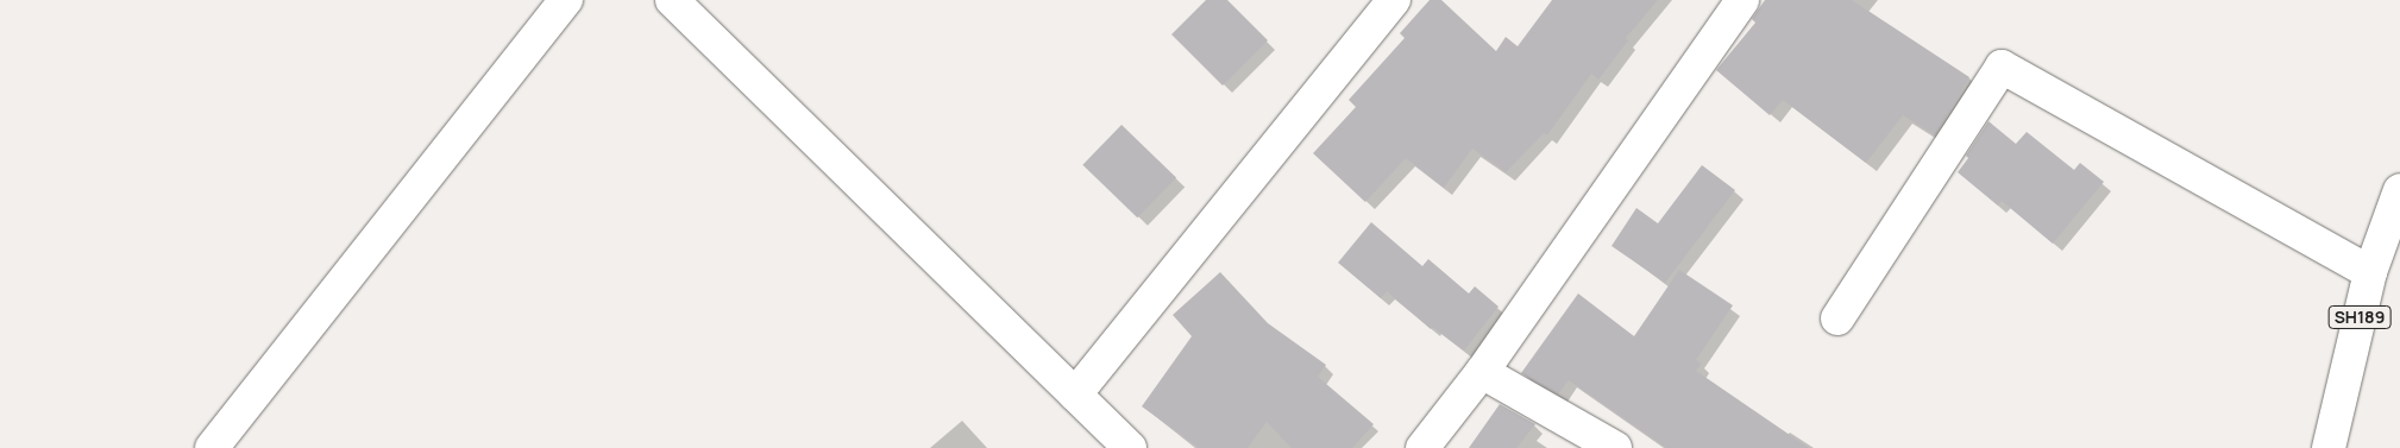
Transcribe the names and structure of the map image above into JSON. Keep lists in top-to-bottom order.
{
  "streets": {
    "street": ["SH189"]
  }
}
